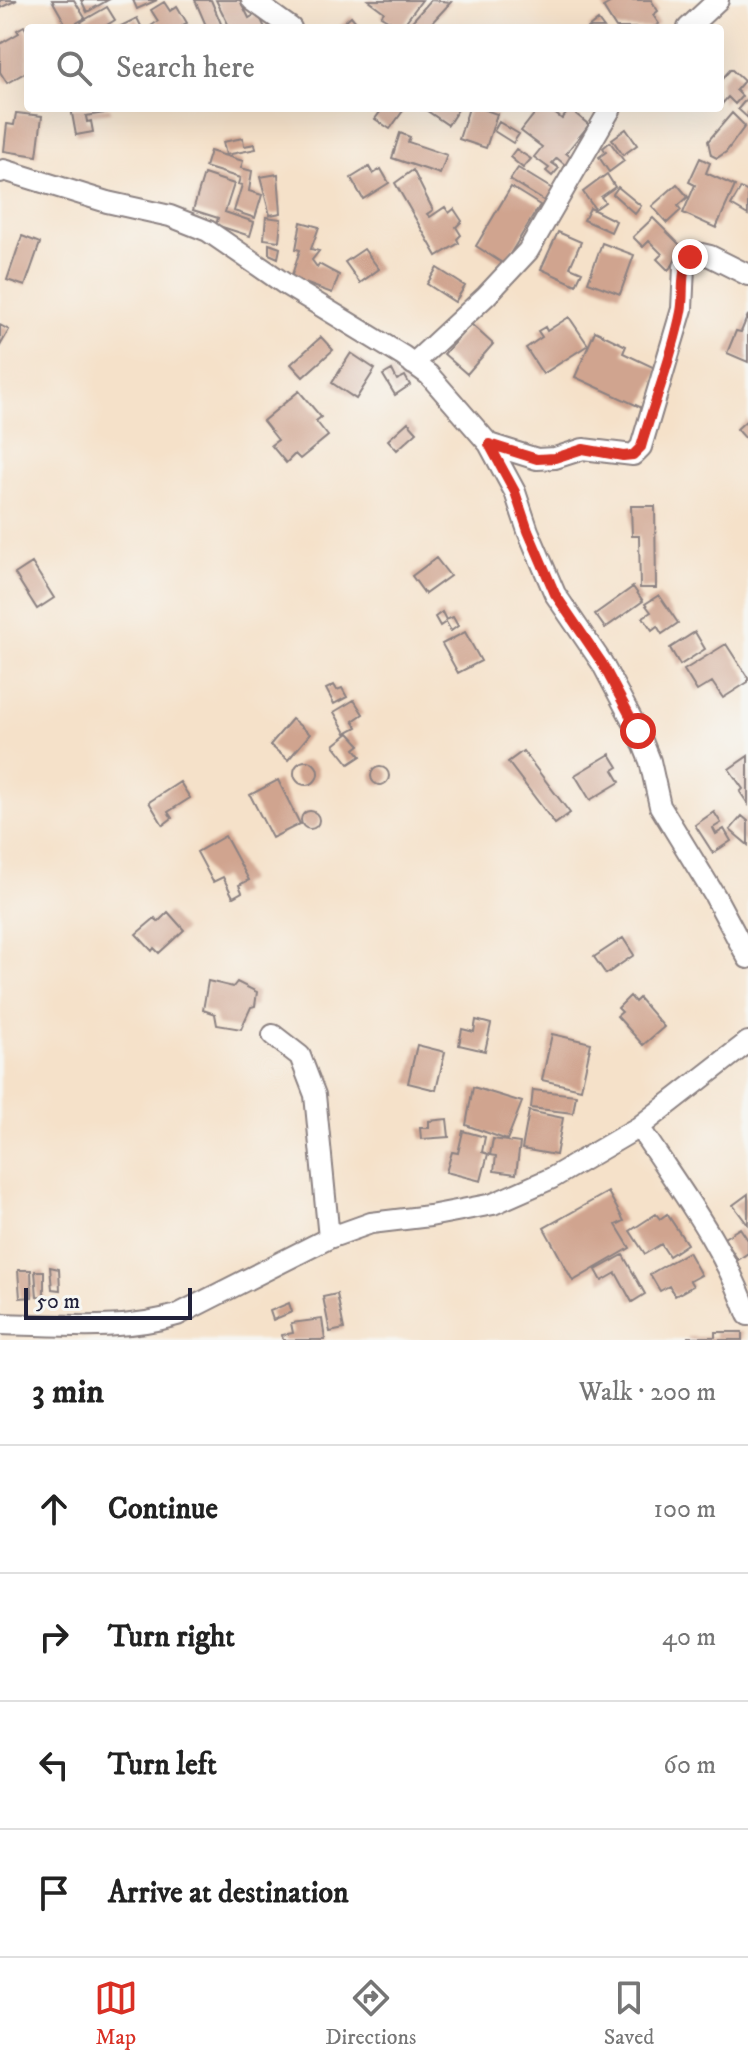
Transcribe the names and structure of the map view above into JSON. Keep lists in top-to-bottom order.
{
  "scale_bar": "50 m",
  "page": {
    "search": "Search here",
    "scale": "50 m",
    "heading": ["3 min", "Walk · 200 m"],
    "list": [
      ["Continue", "100 m"],
      ["Turn right", "40 m"],
      ["Turn left", "60 m"],
      "Arrive at destination"
    ],
    "nav": ["Map", "Directions", "Saved"]
  }
}
